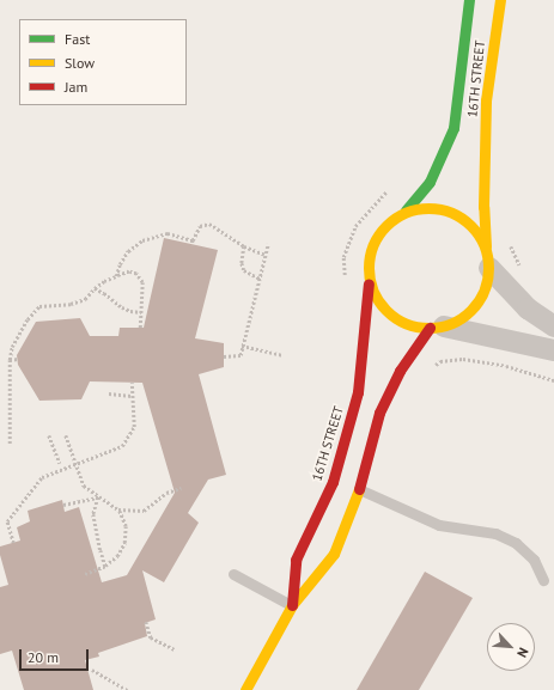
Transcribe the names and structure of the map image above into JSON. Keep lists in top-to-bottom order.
{
  "streets": {
    "street": ["16TH STREET"]
  },
  "legend": ["Fast", "Slow", "Jam"],
  "scale_bar": "20 m",
  "north": "bottom right"
}
